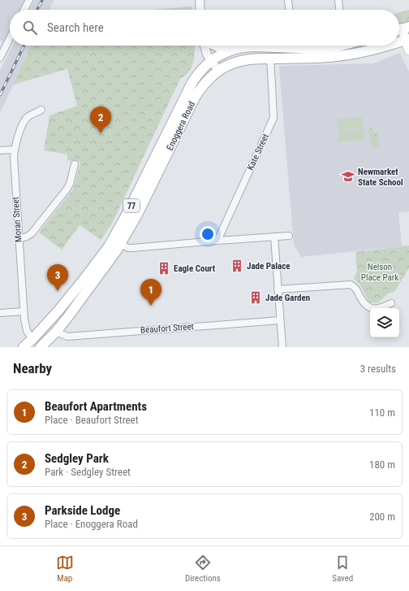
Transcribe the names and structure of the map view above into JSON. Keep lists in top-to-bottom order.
{
  "streets": {
    "main road": ["Enoggera Road", "77"],
    "street": ["Kate Street", "Moran Street", "Beaufort Street"]
  },
  "crossings": [
    ["Enoggera Road", "Kate Street"],
    ["Enoggera Road", "Moran Street"],
    ["Enoggera Road", "Beaufort Street"]
  ],
  "parks": ["Nelson Place Park"],
  "places": {
    "school or university": ["Newmarket State School"],
    "building": ["Jade Palace", "Eagle Court", "Jade Garden"]
  },
  "page": {
    "search": "Search here",
    "pins": ["2", "3", "1"],
    "heading": ["Nearby", "3 results"],
    "list": [
      {
        "mark": "1",
        "name": "Beaufort Apartments",
        "note": "Place · Beaufort Street",
        "value": "110 m"
      },
      {
        "mark": "2",
        "name": "Sedgley Park",
        "note": "Park · Sedgley Street",
        "value": "180 m"
      },
      {
        "mark": "3",
        "name": "Parkside Lodge",
        "note": "Place · Enoggera Road",
        "value": "200 m"
      }
    ],
    "nav": ["Map", "Directions", "Saved"]
  }
}
